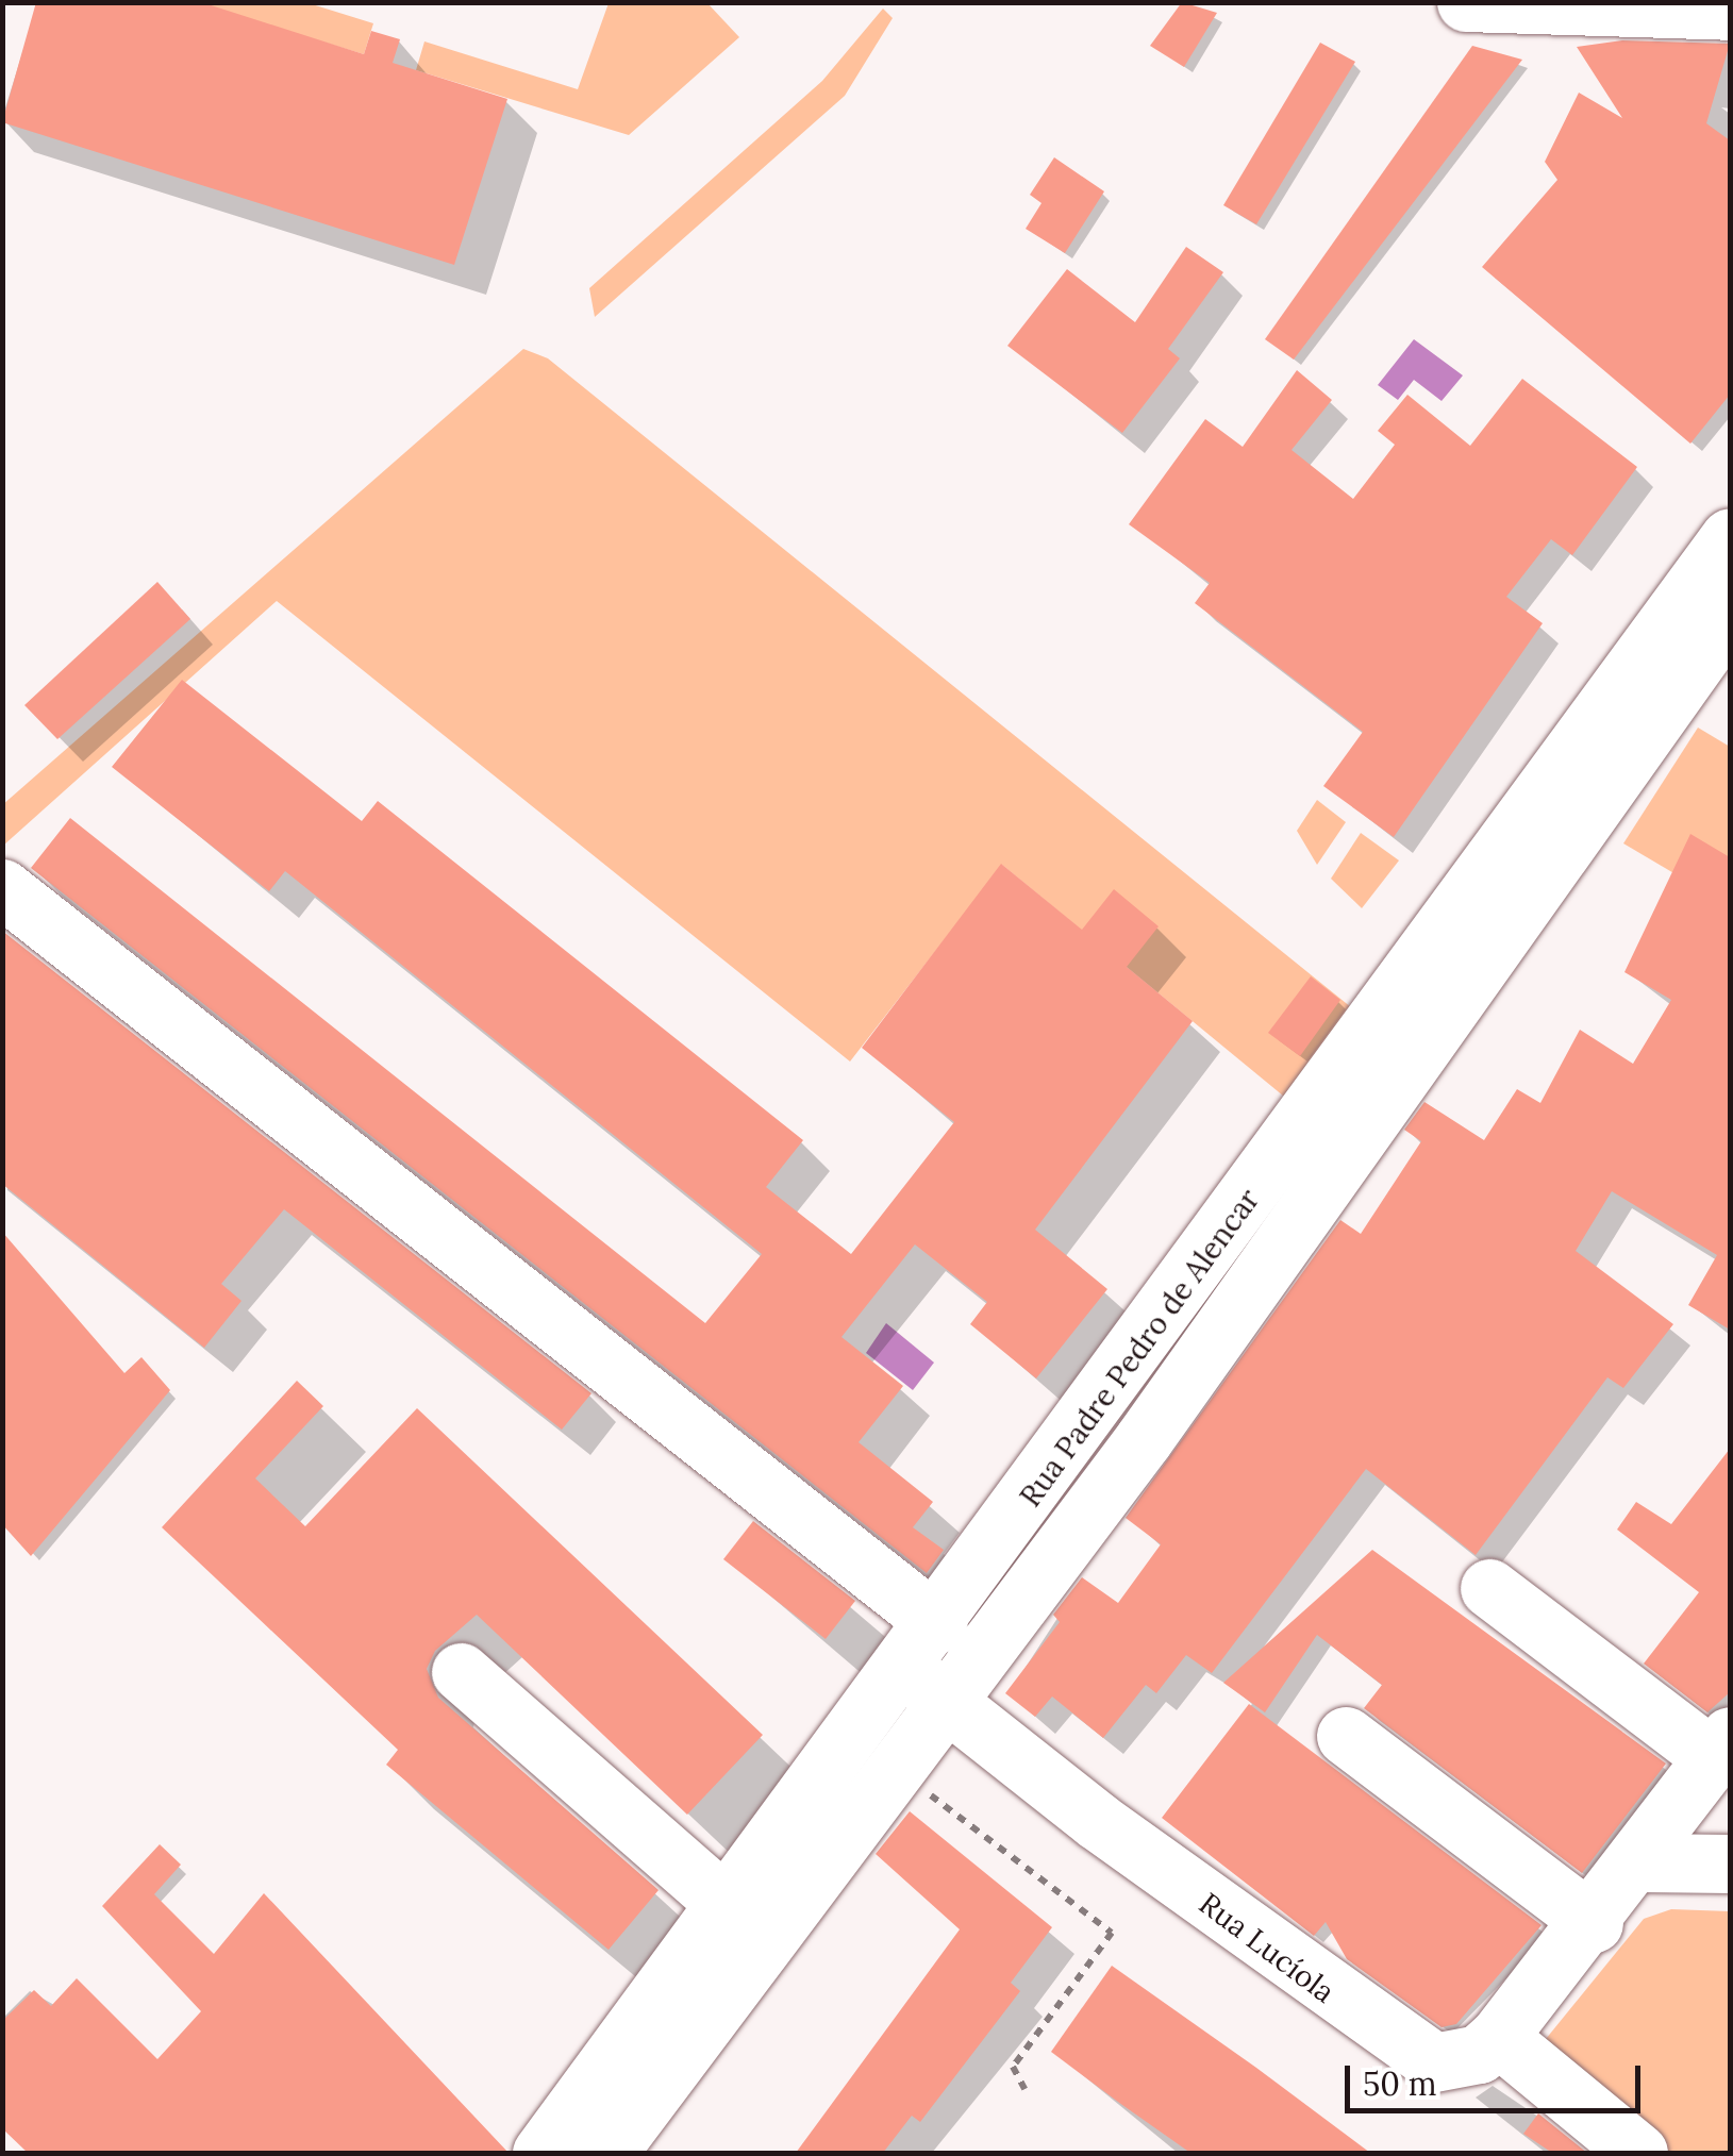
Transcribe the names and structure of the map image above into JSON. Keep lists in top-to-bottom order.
{
  "streets": {
    "main road": ["Rua Padre Pedro de Alencar", "Rua Lucíola"]
  },
  "crossings": [
    ["Rua Padre Pedro de Alencar", "Rua Lucíola"]
  ],
  "scale_bar": "50 m"
}
